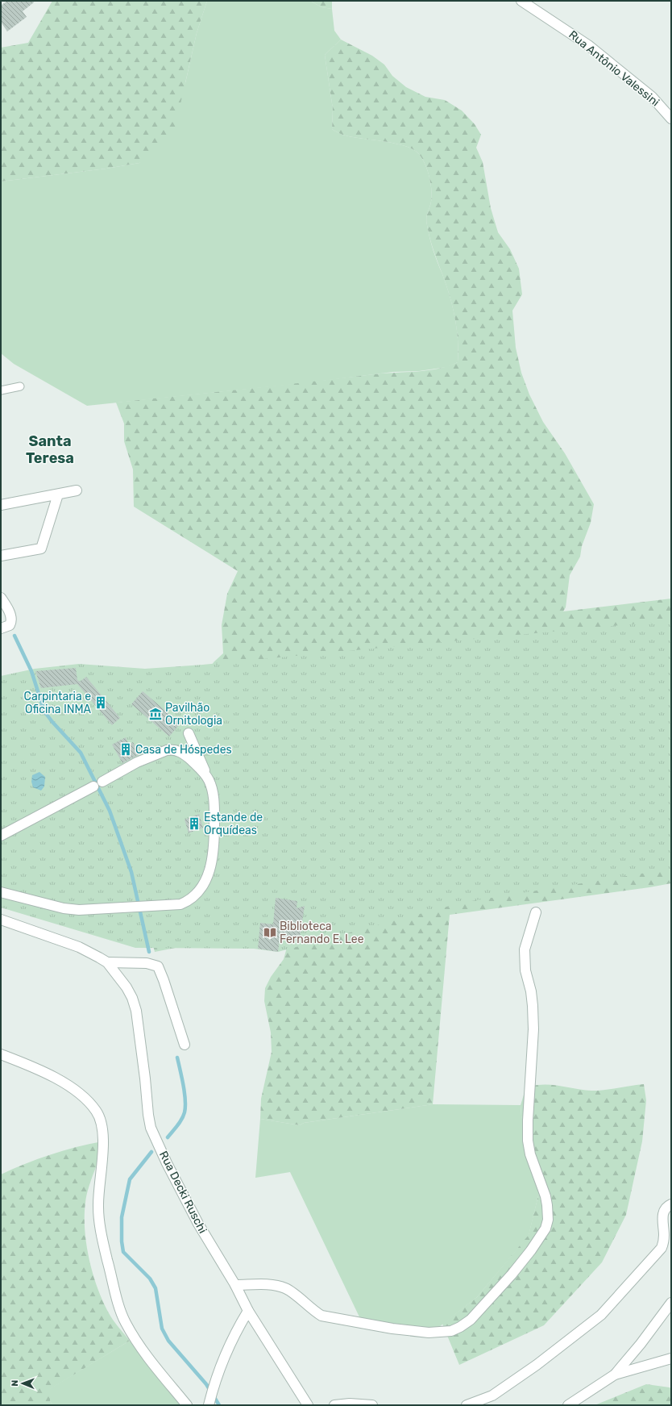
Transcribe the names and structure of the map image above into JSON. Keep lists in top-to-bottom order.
{
  "streets": {
    "street": ["Rua Antônio Valessini", "Rua Decki Ruschi"]
  },
  "districts": ["Santa Teresa"],
  "places": {
    "building": ["Carpintaria e Oficina INMA", "Casa de Hóspedes", "Estande de Orquídeas"],
    "museum": ["Pavilhão Ornitologia"],
    "library": ["Biblioteca Fernando E. Lee"]
  },
  "north": "left"
}
